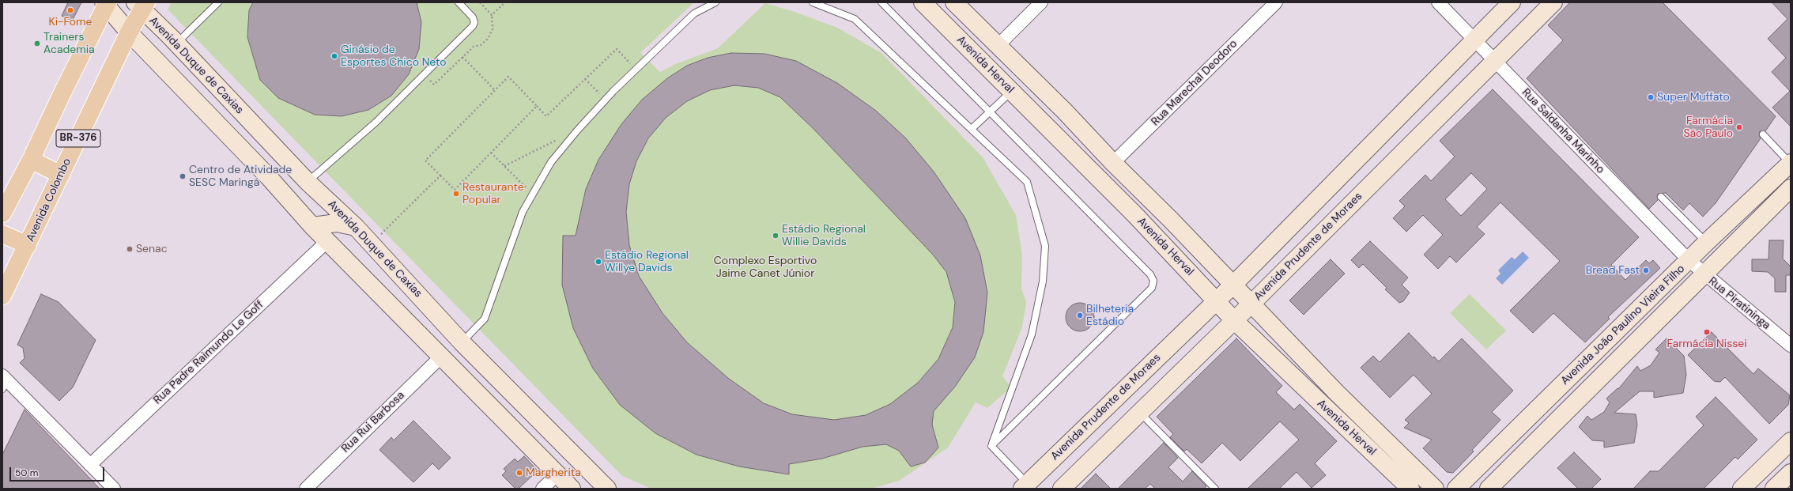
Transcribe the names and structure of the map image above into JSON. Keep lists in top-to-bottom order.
{
  "streets": {
    "main road": [
      "Avenida Herval",
      "Avenida Duque de Caxias",
      "BR-376",
      "Avenida Colombo",
      "Avenida Prudente de Moraes",
      "Avenida João Paulino Vieira Filho"
    ],
    "street": [
      "Rua Marechal Deodoro",
      "Rua Saldanha Marinho",
      "Rua Piratininga",
      "Rua Padre Raimundo Le Goff",
      "Rua Rui Barbosa"
    ]
  },
  "crossings": [
    ["Avenida Herval", "Rua Marechal Deodoro"],
    ["Avenida Herval", "Avenida Prudente de Moraes"],
    ["Avenida Duque de Caxias", "Avenida Colombo"],
    ["Rua Saldanha Marinho", "Avenida Prudente de Moraes"],
    ["Rua Saldanha Marinho", "Rua Piratininga"],
    ["Rua Saldanha Marinho", "Avenida João Paulino Vieira Filho"],
    ["Rua Piratininga", "Avenida João Paulino Vieira Filho"]
  ],
  "parks": ["Complexo Esportivo Jaime Canet Júnior"],
  "places": [
    "Ki-Fome",
    "Trainers Academia",
    "Ginásio de Esportes Chico Neto",
    "Super Muffato",
    "Farmácia São Paulo",
    "Centro de Atividade SESC Maringá",
    "Restaurante Popular",
    "Estádio Regional Willie Davids",
    "Senac",
    "Estádio Regional Willye Davids",
    "Bread Fast",
    "Bilheteria Estádio",
    "Farmácia Nissei",
    "Margherita"
  ],
  "scale_bar": "50 m"
}
